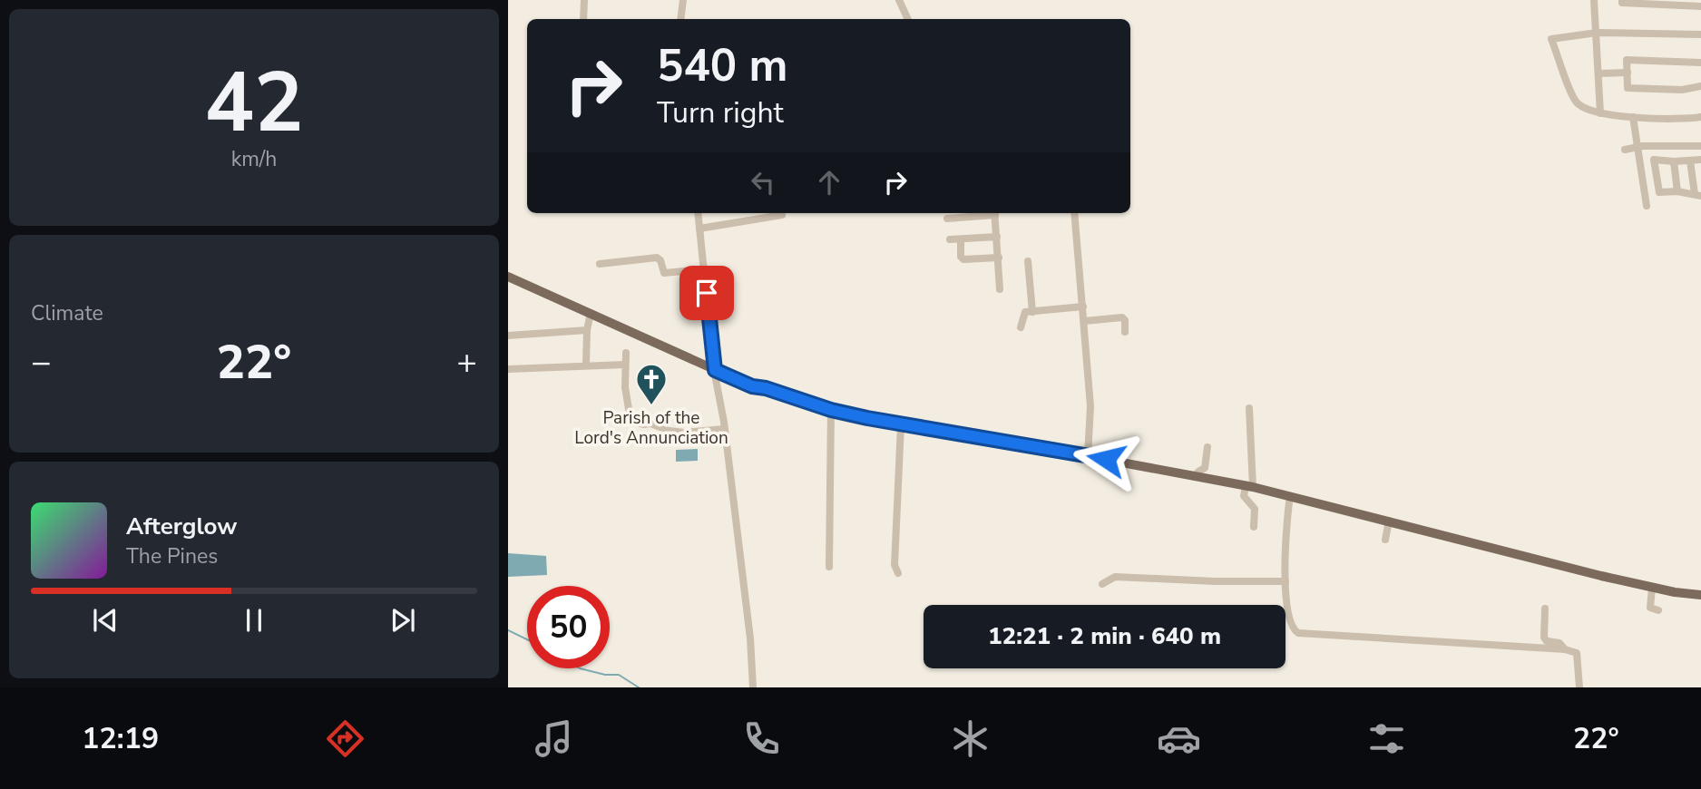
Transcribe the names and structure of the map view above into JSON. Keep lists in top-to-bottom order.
{
  "places": {
    "church": ["Parish of the Lord's Annunciation"]
  },
  "page": {
    "tile": [
      ["42", "km/h"],
      "Climate"
    ],
    "turn": ["540 m", "Turn right"],
    "heat": ["−", "22°", "+"],
    "song": ["Afterglow", "The Pines"],
    "limit": "50",
    "trip": "12:21 · 2 min · 640 m",
    "tabs": ["12:19", "22°"]
  }
}
